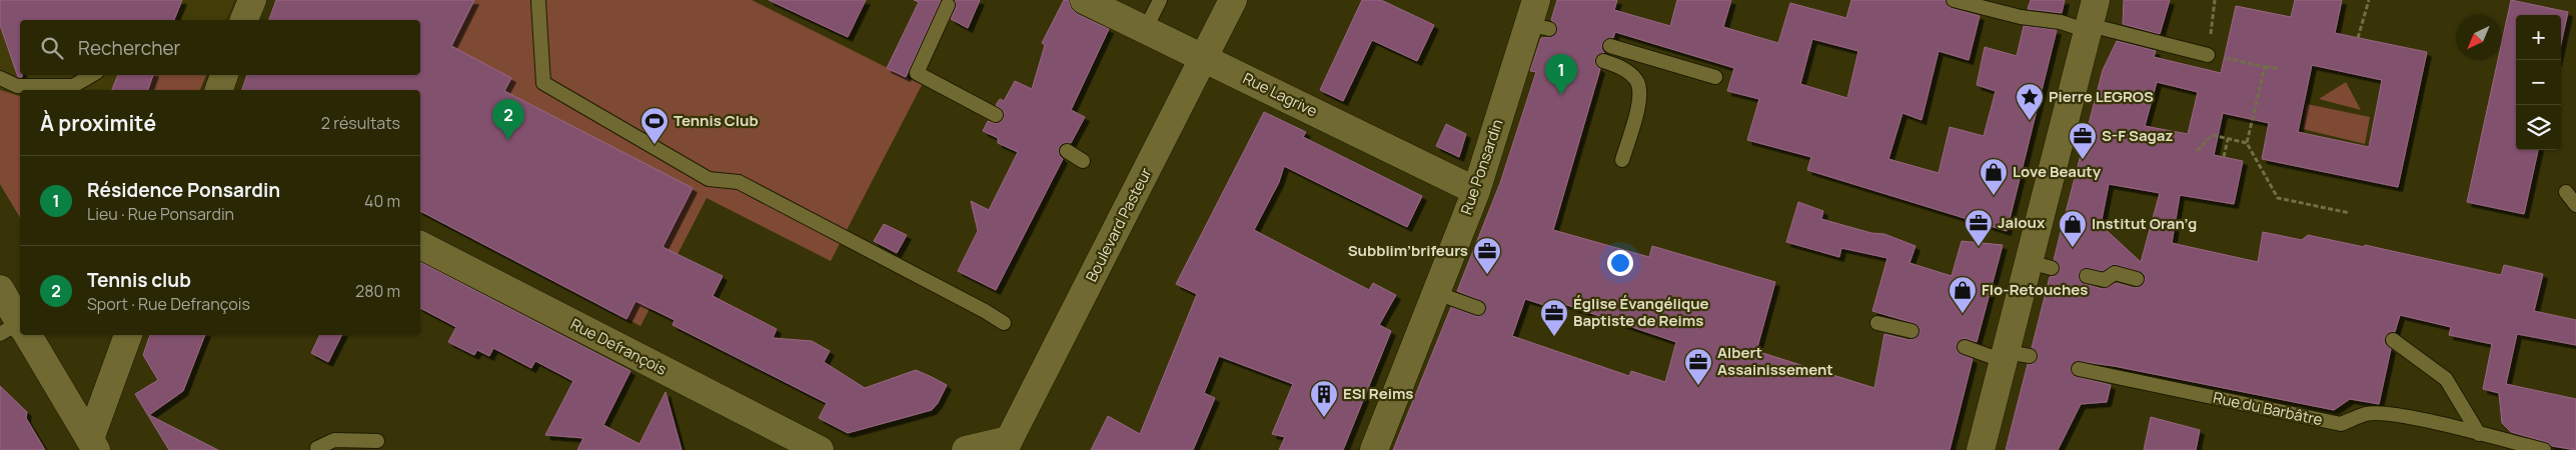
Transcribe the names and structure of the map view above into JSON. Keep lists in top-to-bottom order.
{
  "streets": {
    "street": [
      "Rue Lagrive",
      "Rue Ponsardin",
      "Boulevard Pasteur",
      "Rue Defrançois"
    ],
    "lane": ["Rue du Barbâtre"]
  },
  "crossings": [
    ["Rue Lagrive", "Rue Ponsardin"],
    ["Rue Lagrive", "Boulevard Pasteur"]
  ],
  "places": {
    "place": ["Pierre LEGROS"],
    "sports": ["Tennis Club"],
    "office": [
      "S-F Sagaz",
      "Jaloux",
      "Subblim’brifeurs",
      "Église Évangélique Baptiste de Reims",
      "Albert Assainissement"
    ],
    "shop": ["Love Beauty", "Institut Oran’g", "Flo-Retouches"],
    "building": ["ESI Reims"]
  },
  "north": "bottom left",
  "page": {
    "map_buttons": ["+", "−"],
    "search": "Rechercher",
    "pins": ["1", "2"],
    "heading": ["À proximité", "2 résultats"],
    "list": [
      {
        "mark": "1",
        "name": "Résidence Ponsardin",
        "note": "Lieu · Rue Ponsardin",
        "value": "40 m"
      },
      {
        "mark": "2",
        "name": "Tennis club",
        "note": "Sport · Rue Defrançois",
        "value": "280 m"
      }
    ]
  }
}
